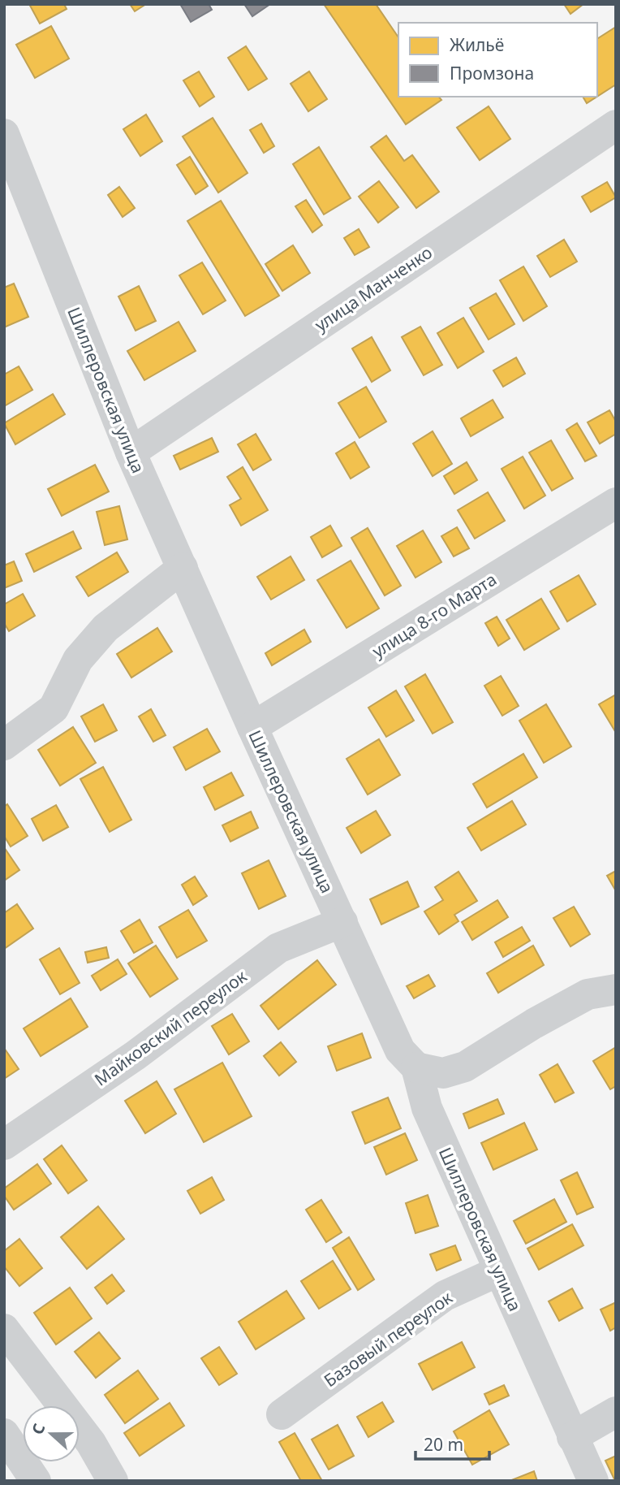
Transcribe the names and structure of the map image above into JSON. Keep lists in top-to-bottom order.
{
  "streets": {
    "street": [
      "улица Манченко",
      "Шиллеровская улица",
      "улица 8-го Марта",
      "Майковский переулок",
      "Базовый переулок"
    ]
  },
  "crossings": [
    ["улица Манченко", "Шиллеровская улица"],
    ["Шиллеровская улица", "улица 8-го Марта"],
    ["Шиллеровская улица", "Майковский переулок"],
    ["Шиллеровская улица", "Базовый переулок"]
  ],
  "legend": ["Жильё", "Промзона"],
  "scale_bar": "20 m",
  "north": "left"
}
